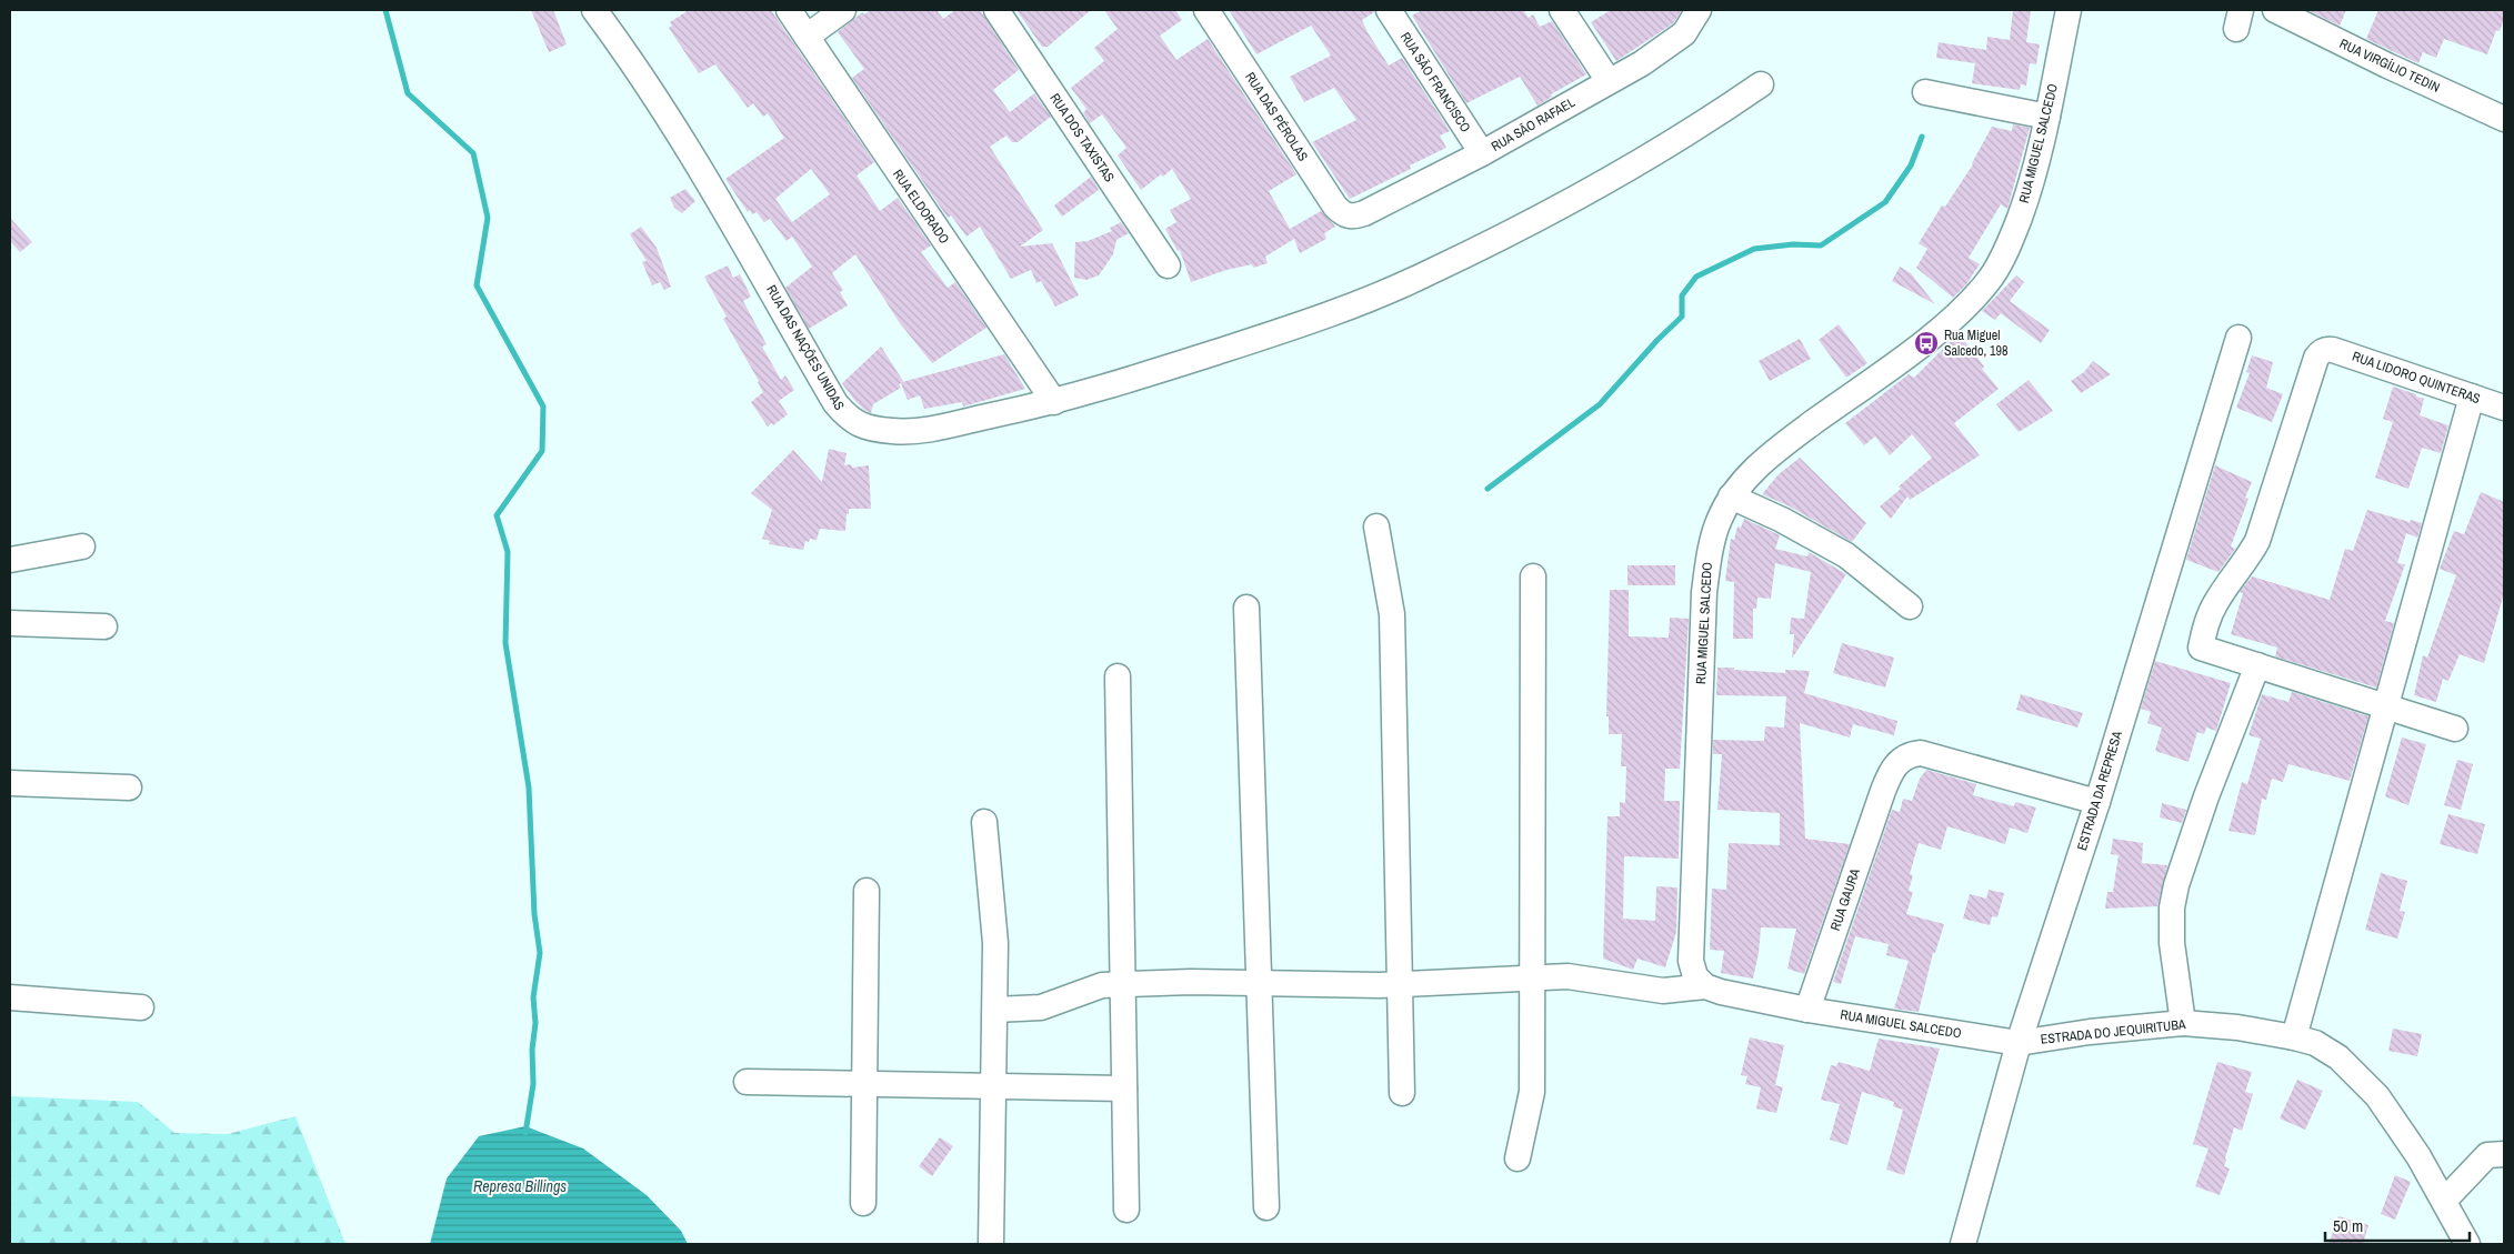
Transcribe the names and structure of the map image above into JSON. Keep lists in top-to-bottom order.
{
  "streets": {
    "street": [
      "RUA VIRGÍLIO TEDIN",
      "RUA SÃO FRANCISCO",
      "RUA DAS PÉROLAS",
      "RUA SÃO RAFAEL",
      "RUA DOS TAXISTAS",
      "RUA MIGUEL SALCEDO",
      "RUA ELDORADO",
      "RUA DAS NAÇÕES UNIDAS",
      "RUA LIDORO QUINTERAS",
      "ESTRADA DA REPRESA",
      "RUA GAURA",
      "ESTRADA DO JEQUIRITUBA"
    ]
  },
  "crossings": [
    ["RUA SÃO FRANCISCO", "RUA SÃO RAFAEL"],
    ["RUA DAS PÉROLAS", "RUA SÃO RAFAEL"],
    ["RUA MIGUEL SALCEDO", "ESTRADA DA REPRESA"],
    ["RUA MIGUEL SALCEDO", "RUA GAURA"],
    ["RUA MIGUEL SALCEDO", "ESTRADA DO JEQUIRITUBA"],
    ["RUA ELDORADO", "RUA DAS NAÇÕES UNIDAS"],
    ["ESTRADA DA REPRESA", "RUA GAURA"],
    ["ESTRADA DA REPRESA", "ESTRADA DO JEQUIRITUBA"]
  ],
  "water": ["Represa Billings"],
  "places": {
    "bus stop": ["Rua Miguel Salcedo, 198"]
  },
  "scale_bar": "50 m"
}
